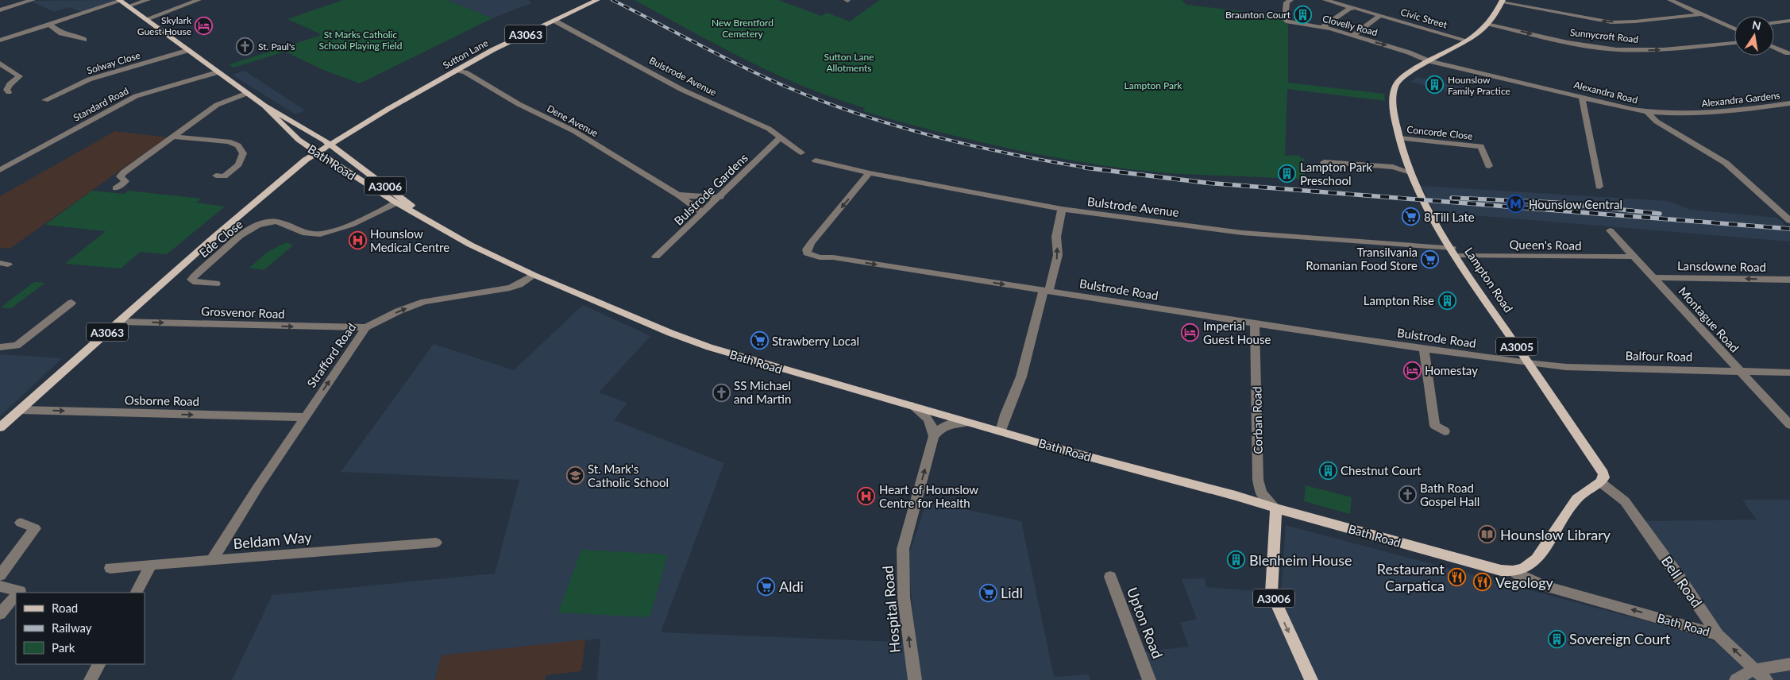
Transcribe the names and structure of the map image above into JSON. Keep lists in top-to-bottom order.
{
  "streets": {
    "main road": [
      "A3063",
      "Sutton Lane",
      "Bath Road",
      "A3006",
      "Lampton Road",
      "A3005"
    ],
    "street": [
      "Civic Street",
      "Clovelly Road",
      "Sunnycroft Road",
      "Solway Close",
      "Bulstrode Avenue",
      "Alexandra Road",
      "Alexandra Gardens",
      "Standard Road",
      "Dene Avenue",
      "Concorde Close",
      "Bulstrode Gardens",
      "Ede Close",
      "Queen's Road",
      "Lansdowne Road",
      "Bulstrode Road",
      "Grosvenor Road",
      "Montague Road",
      "Strafford Road",
      "Balfour Road",
      "Osborne Road",
      "Corban Road",
      "Beldam Way",
      "Bell Road",
      "Hospital Road",
      "Upton Road"
    ]
  },
  "crossings": [
    ["Civic Street", "Lampton Road"],
    ["Clovelly Road", "Alexandra Road"],
    ["Clovelly Road", "Lampton Road"],
    ["A3063", "Sutton Lane"],
    ["A3063", "Bath Road"],
    ["A3063", "Grosvenor Road"],
    ["A3063", "Osborne Road"],
    ["Sunnycroft Road", "Lampton Road"],
    ["Sutton Lane", "Bulstrode Avenue"],
    ["Sutton Lane", "Dene Avenue"],
    ["Sutton Lane", "Bath Road"],
    ["Solway Close", "Bath Road"],
    ["Bulstrode Avenue", "Bulstrode Gardens"],
    ["Bulstrode Avenue", "Queen's Road"],
    ["Bulstrode Avenue", "Lampton Road"],
    ["Bulstrode Avenue", "Bulstrode Road"],
    ["Alexandra Road", "Alexandra Gardens"],
    ["Alexandra Road", "Lampton Road"],
    ["Standard Road", "Bath Road"],
    ["Dene Avenue", "Bulstrode Gardens"],
    ["Concorde Close", "Lampton Road"],
    ["Bath Road", "A3006"],
    ["Bath Road", "Ede Close"],
    ["Bath Road", "Strafford Road"],
    ["Bath Road", "Corban Road"],
    ["Bath Road", "Bell Road"],
    ["A3006", "Corban Road"],
    ["Queen's Road", "Lampton Road"],
    ["Queen's Road", "Montague Road"],
    ["Lansdowne Road", "Montague Road"],
    ["Lampton Road", "Bulstrode Road"],
    ["Lampton Road", "Balfour Road"],
    ["Lampton Road", "Bell Road"],
    ["Bulstrode Road", "Balfour Road"],
    ["Bulstrode Road", "Corban Road"],
    ["Grosvenor Road", "Strafford Road"],
    ["Montague Road", "Balfour Road"],
    ["Strafford Road", "Osborne Road"],
    ["Strafford Road", "Beldam Way"]
  ],
  "one_way": [
    "Clovelly Road",
    "Lansdowne Road",
    "Grosvenor Road",
    "Strafford Road",
    "Osborne Road",
    "Hospital Road"
  ],
  "parks": [
    "New Brentford Cemetery",
    "St Marks Catholic School Playing Field",
    "Sutton Lane Allotments",
    "Lampton Park"
  ],
  "places": {
    "building": [
      "Braunton Court",
      "Hounslow Family Practice",
      "Lampton Park Preschool",
      "Lampton Rise",
      "Chestnut Court",
      "Blenheim House",
      "Sovereign Court"
    ],
    "hotel": ["Skylark Guest House", "Imperial Guest House", "Homestay"],
    "church": ["St. Paul's", "SS Michael and Martin", "Bath Road Gospel Hall"],
    "metro station": ["Hounslow Central"],
    "supermarket": [
      "8 Till Late",
      "Transilvania Romanian Food Store",
      "Strawberry Local",
      "Aldi",
      "Lidl"
    ],
    "hospital": ["Hounslow Medical Centre", "Heart of Hounslow Centre for Health"],
    "school or university": ["St. Mark's Catholic School"],
    "library": ["Hounslow Library"],
    "restaurant": ["Restaurant Carpatica", "Vegology"]
  },
  "legend": ["Road", "Railway", "Park"],
  "north": "top"
}
